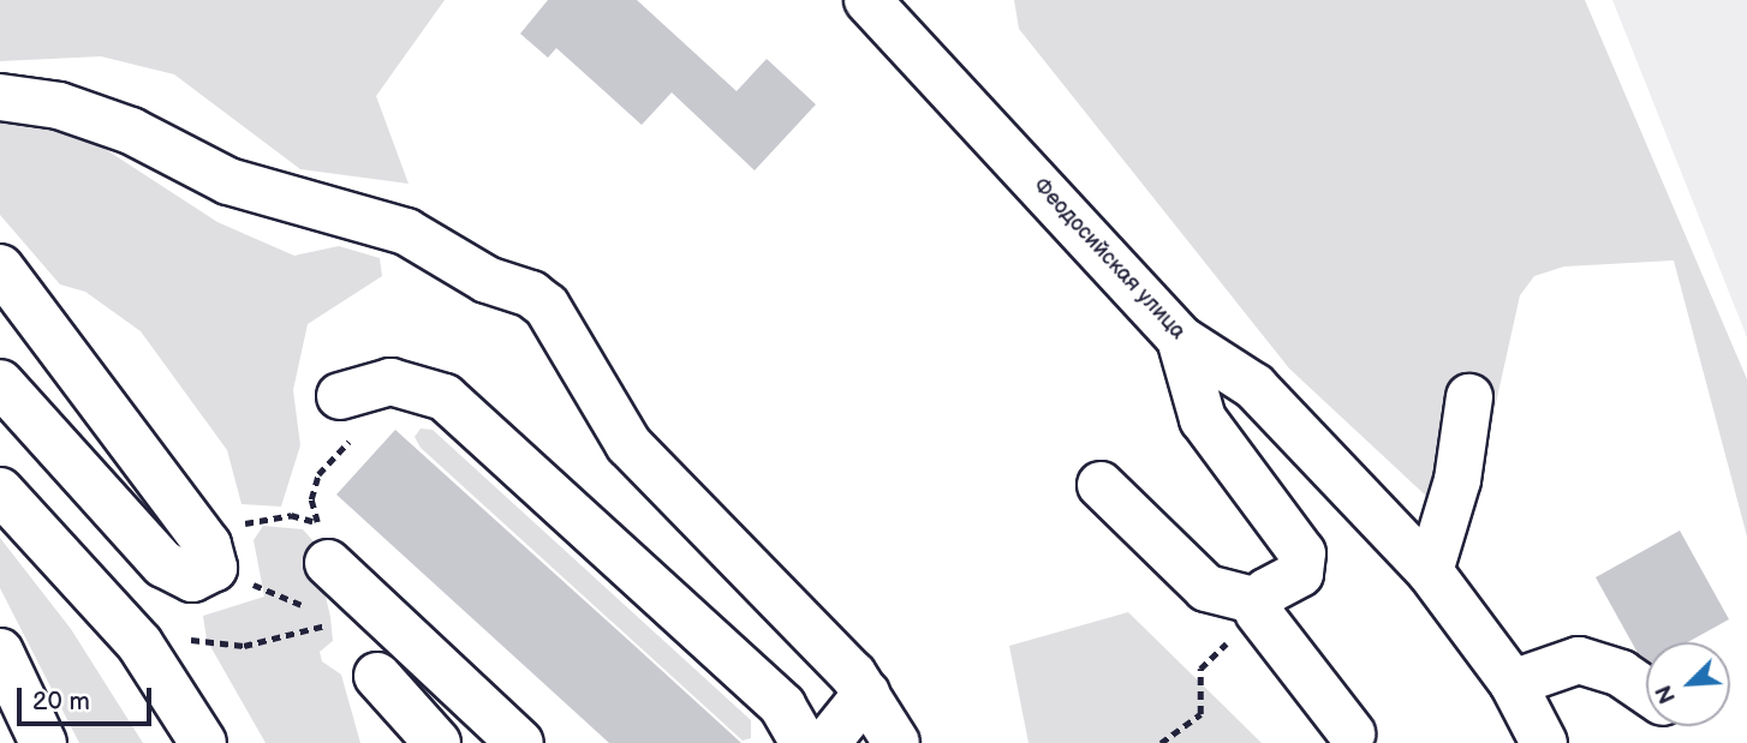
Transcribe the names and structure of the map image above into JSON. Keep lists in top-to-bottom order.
{
  "streets": {
    "street": ["Феодосийская улица"]
  },
  "scale_bar": "20 m",
  "north": "bottom left"
}
